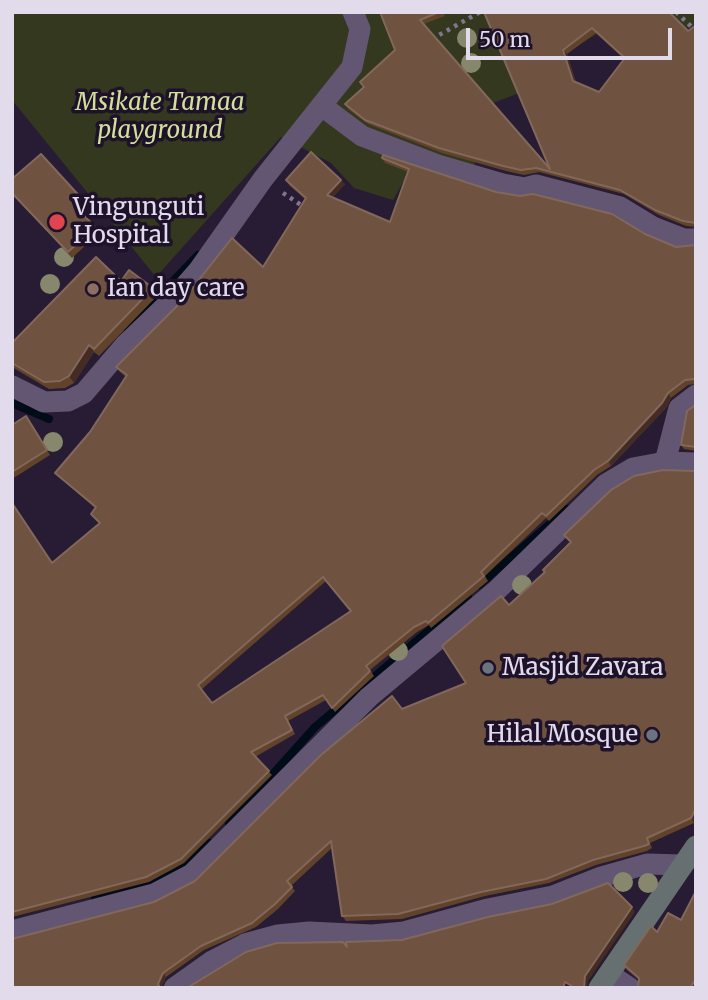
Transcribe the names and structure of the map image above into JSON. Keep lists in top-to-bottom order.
{
  "parks": ["Msikate Tamaa playground"],
  "places": [
    "Vingunguti Hospital",
    "Ian day care",
    "Masjid Zavara",
    "Hilal Mosque"
  ],
  "scale_bar": "50 m"
}
